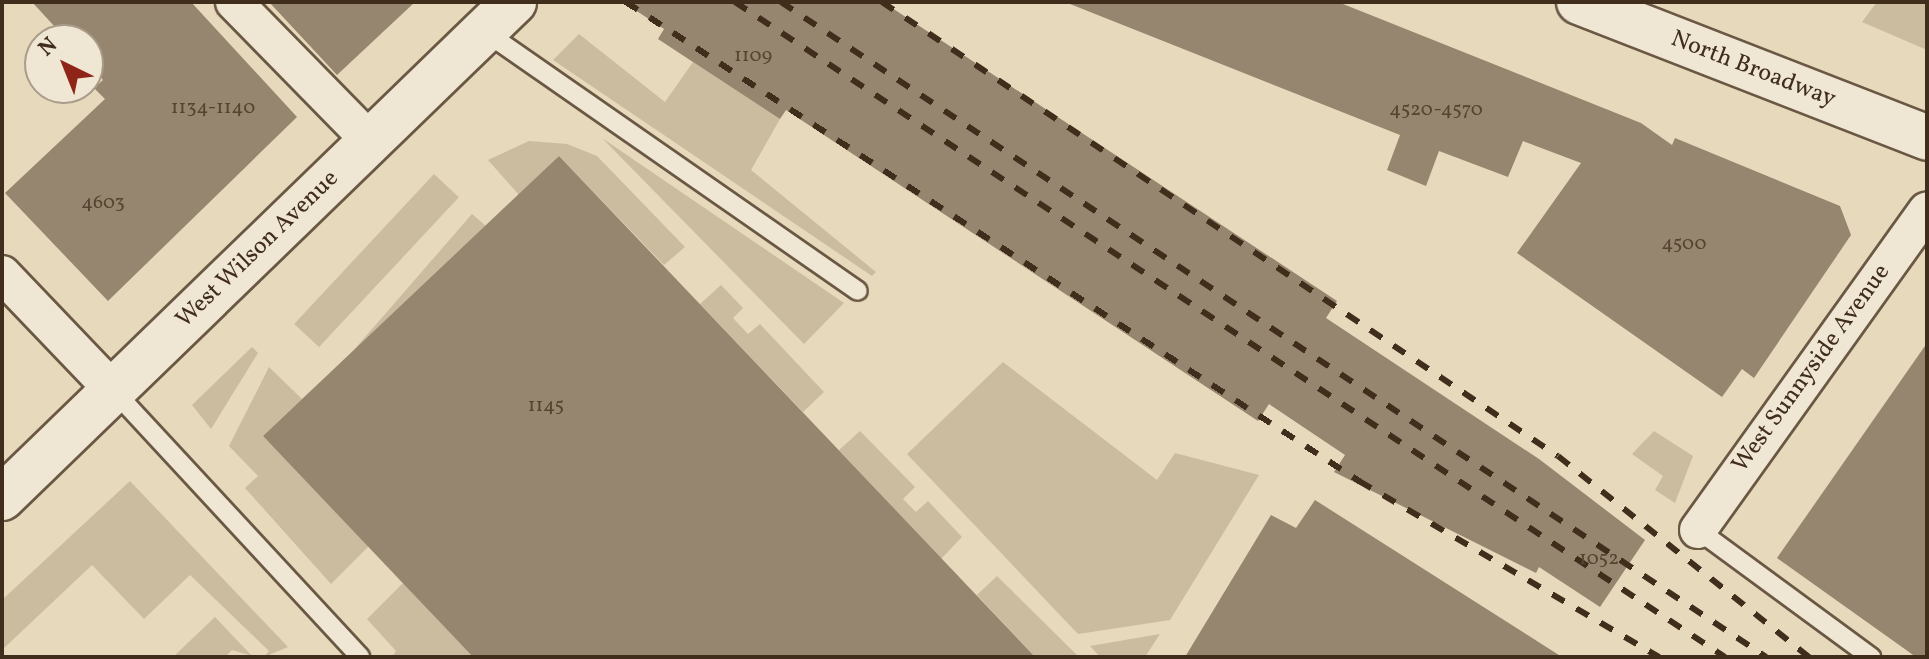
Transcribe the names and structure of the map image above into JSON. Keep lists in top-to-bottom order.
{
  "streets": {
    "street": ["North Broadway", "West Wilson Avenue", "West Sunnyside Avenue"]
  },
  "house_numbers": [
    "1109",
    "1134-1140",
    "4520-4570",
    "4603",
    "4500",
    "1145",
    "1052"
  ],
  "north": "top left"
}
